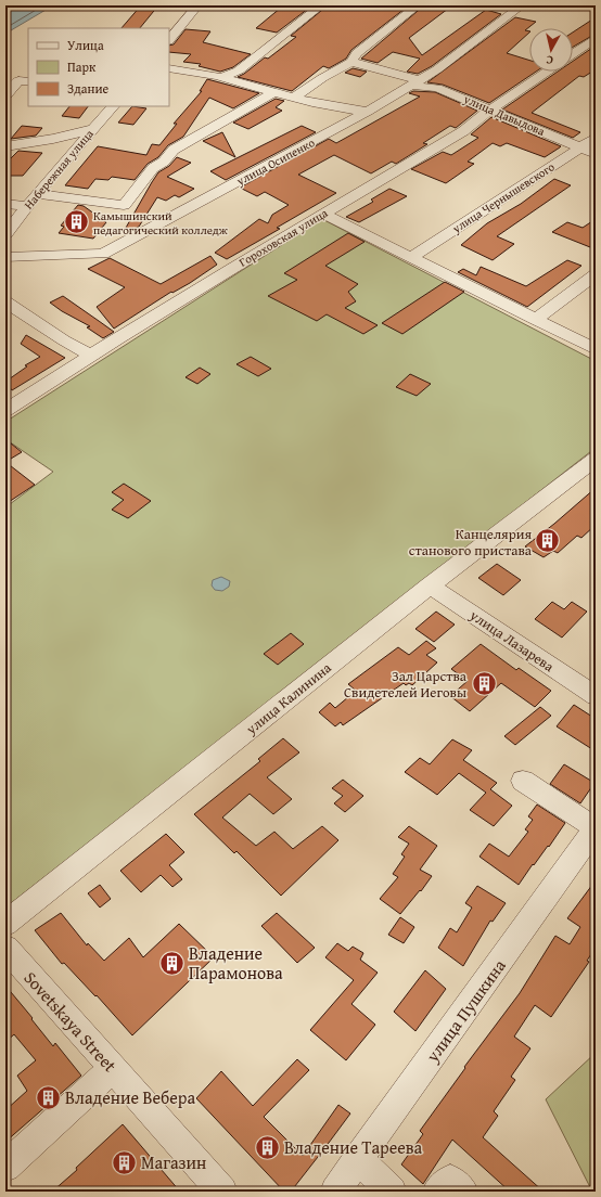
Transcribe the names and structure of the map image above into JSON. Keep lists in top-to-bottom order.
{
  "streets": {
    "street": [
      "улица Давыдова",
      "улица Осипенко",
      "Набережная улица",
      "улица Чернышевского",
      "Гороховская улица",
      "улица Лазарева",
      "улица Калинина",
      "улица Пушкина",
      "Sovetskaya Street"
    ]
  },
  "crossings": [
    ["улица Давыдова", "улица Осипенко"],
    ["улица Давыдова", "улица Чернышевского"],
    ["улица Давыдова", "Гороховская улица"],
    ["улица Лазарева", "улица Калинина"]
  ],
  "places": {
    "building": [
      "Камышинский педагогический колледж",
      "Канцелярия станового пристава",
      "Зал Царства Свидетелей Иеговы",
      "Владение Парамонова",
      "Владение Вебера",
      "Владение Тареева",
      "Магазин"
    ]
  },
  "legend": ["Улица", "Парк", "Здание"],
  "north": "bottom"
}
